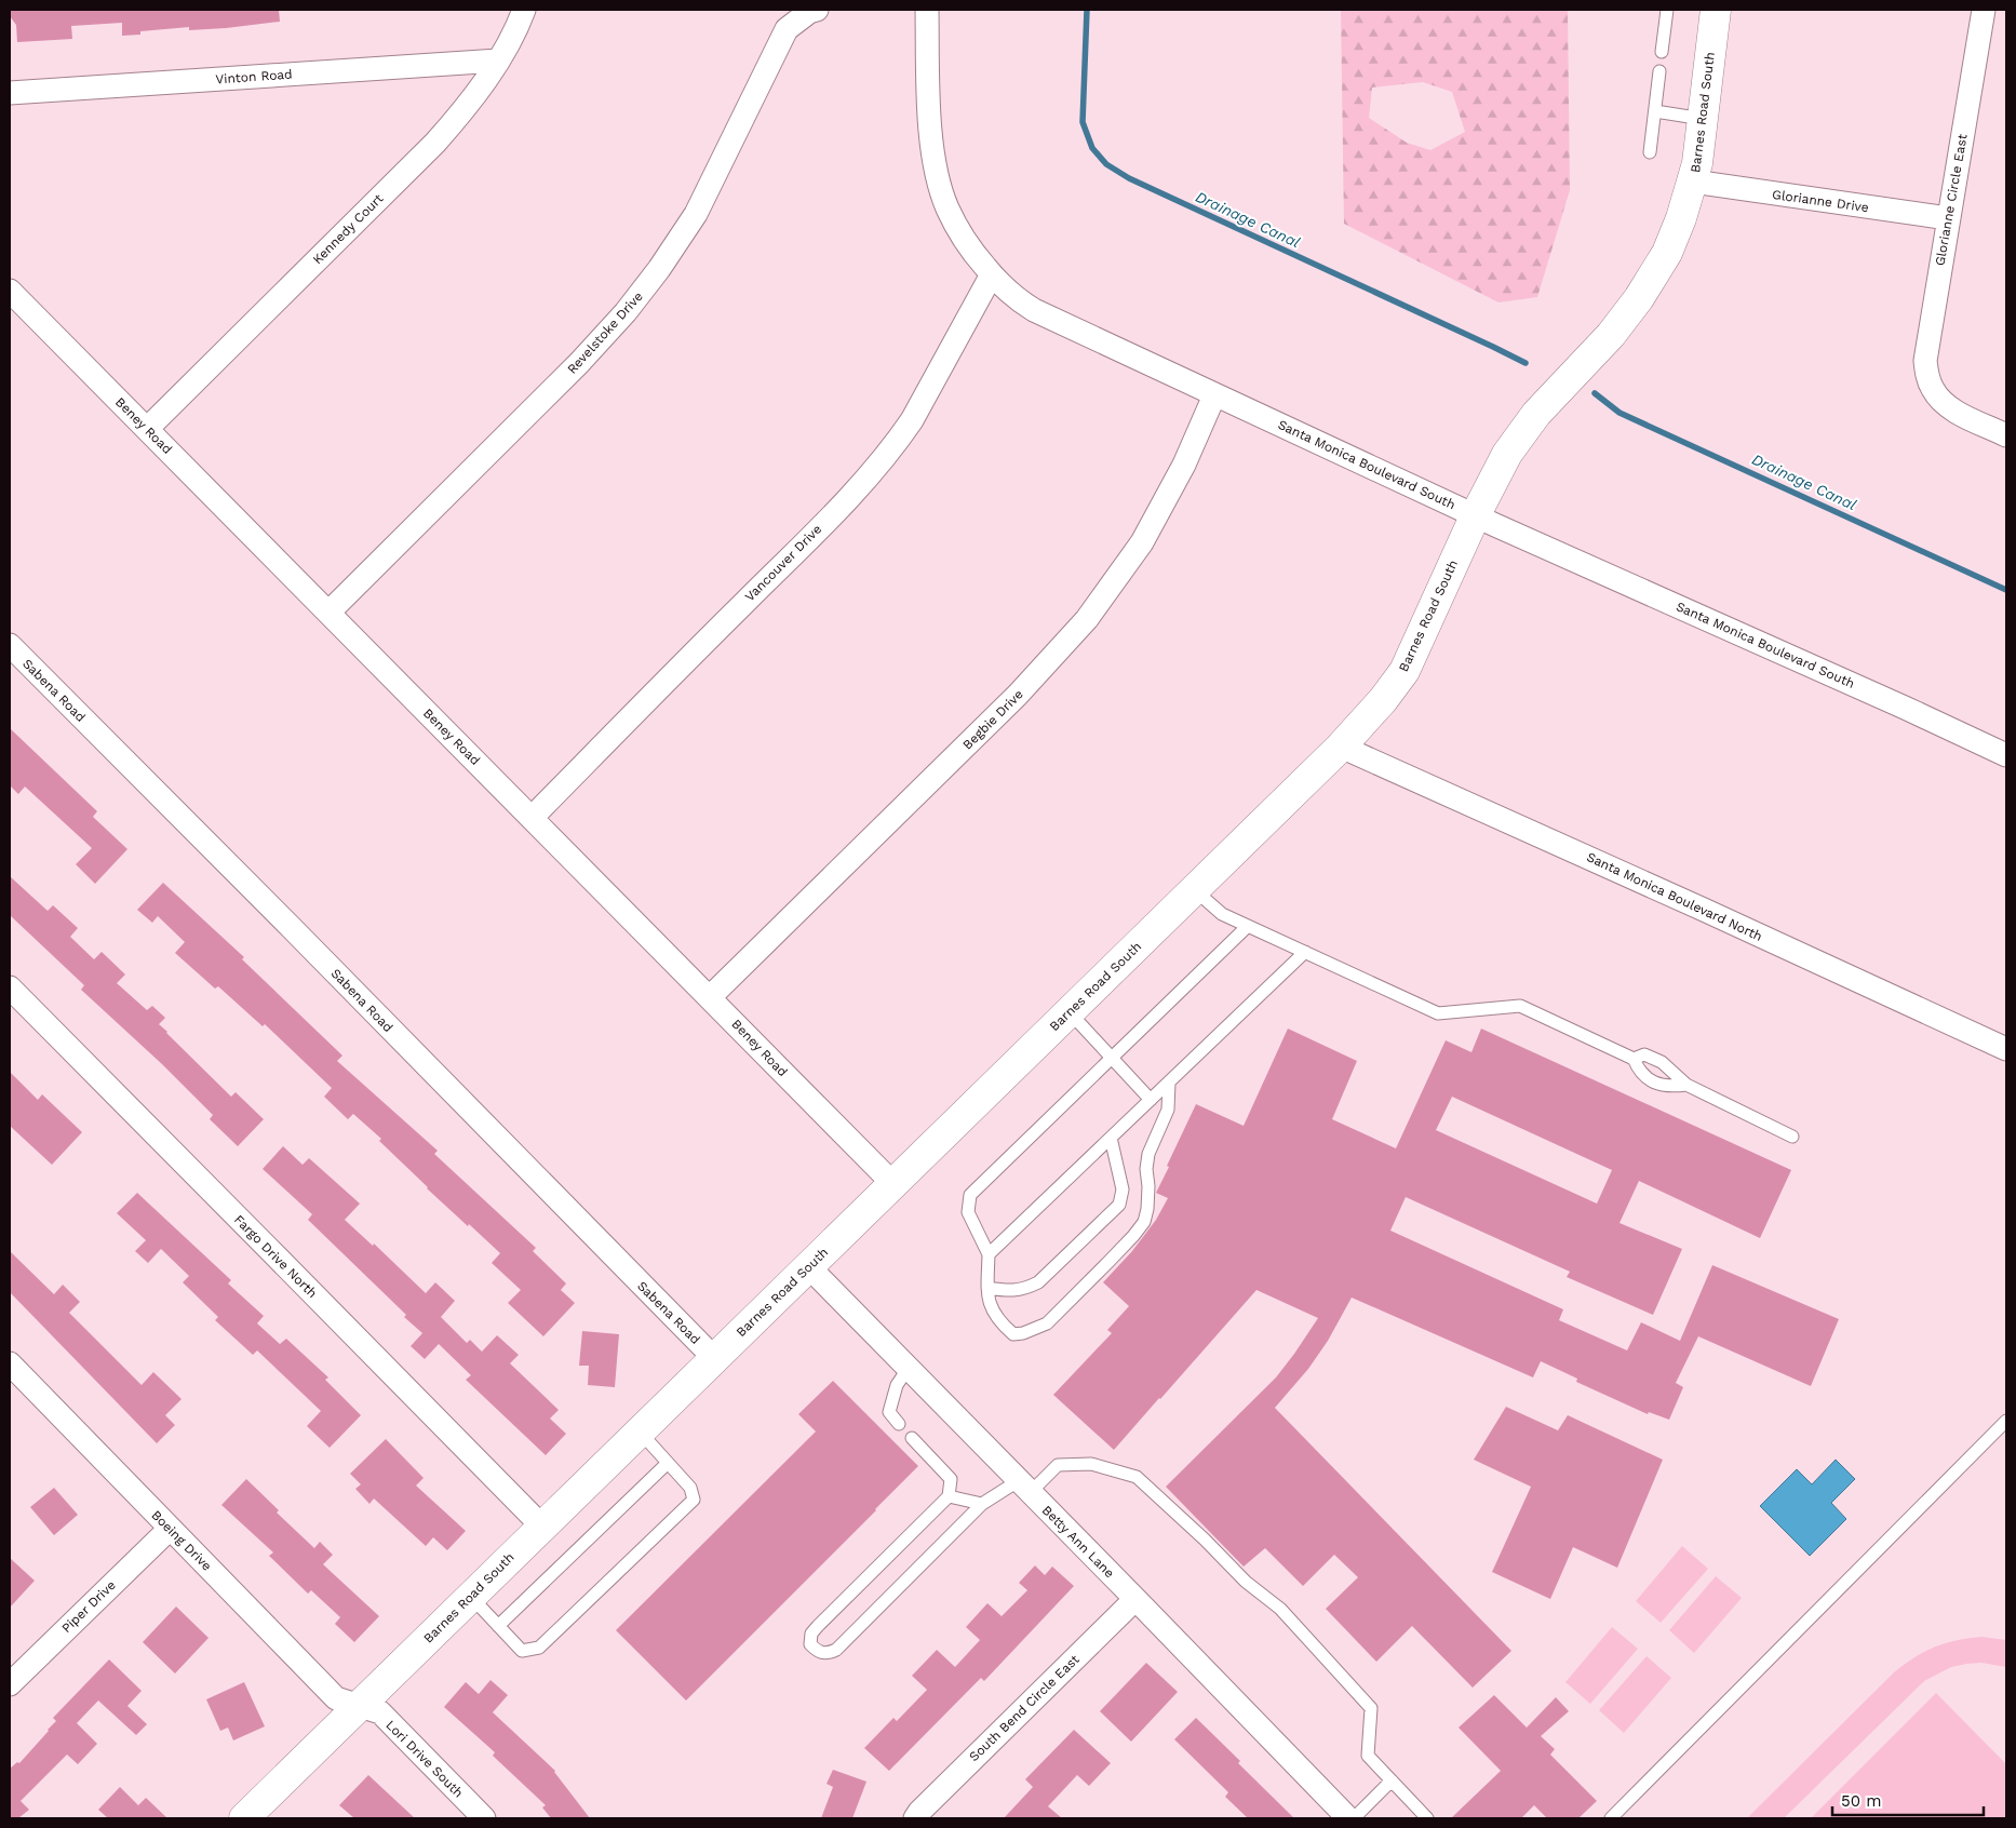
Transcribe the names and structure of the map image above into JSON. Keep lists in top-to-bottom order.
{
  "streets": {
    "street": [
      "Vinton Road",
      "Barnes Road South",
      "Glorianne Circle East",
      "Glorianne Drive",
      "Kennedy Court",
      "Revelstoke Drive",
      "Beney Road",
      "Santa Monica Boulevard South",
      "Vancouver Drive",
      "Sabena Road",
      "Begbie Drive",
      "Santa Monica Boulevard North",
      "Fargo Drive North",
      "Boeing Drive",
      "Betty Ann Lane",
      "Piper Drive",
      "South Bend Circle East",
      "Lori Drive South"
    ]
  },
  "crossings": [
    ["Vinton Road", "Kennedy Court"],
    ["Barnes Road South", "Glorianne Drive"],
    ["Barnes Road South", "Beney Road"],
    ["Barnes Road South", "Santa Monica Boulevard South"],
    ["Barnes Road South", "Sabena Road"],
    ["Barnes Road South", "Santa Monica Boulevard North"],
    ["Barnes Road South", "Fargo Drive North"],
    ["Barnes Road South", "Boeing Drive"],
    ["Barnes Road South", "Betty Ann Lane"],
    ["Barnes Road South", "Lori Drive South"],
    ["Glorianne Circle East", "Glorianne Drive"],
    ["Kennedy Court", "Beney Road"],
    ["Revelstoke Drive", "Beney Road"],
    ["Beney Road", "Vancouver Drive"],
    ["Beney Road", "Begbie Drive"],
    ["Santa Monica Boulevard South", "Vancouver Drive"],
    ["Santa Monica Boulevard South", "Begbie Drive"],
    ["Boeing Drive", "Piper Drive"],
    ["Boeing Drive", "Lori Drive South"],
    ["Betty Ann Lane", "South Bend Circle East"]
  ],
  "water": ["Drainage Canal"],
  "scale_bar": "50 m"
}
